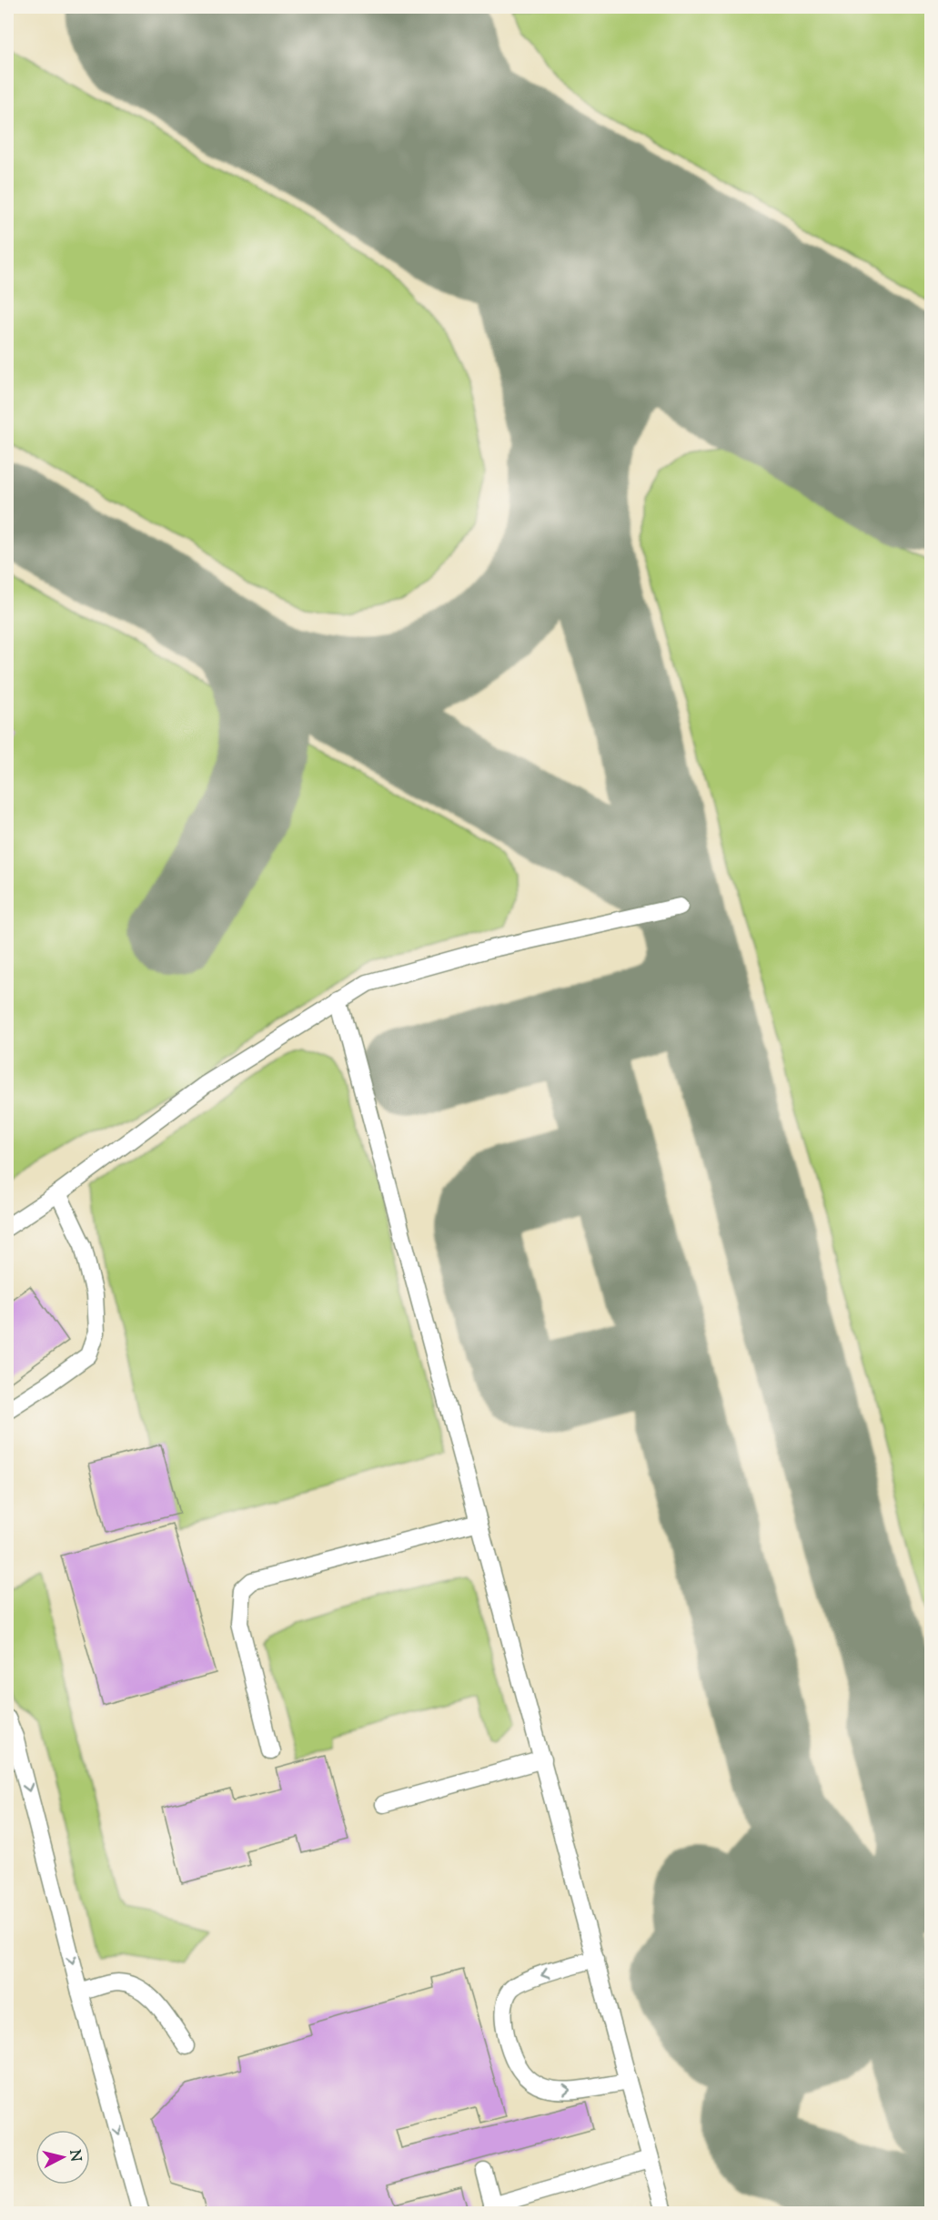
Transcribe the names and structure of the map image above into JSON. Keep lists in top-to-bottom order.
{
  "north": "right"
}
